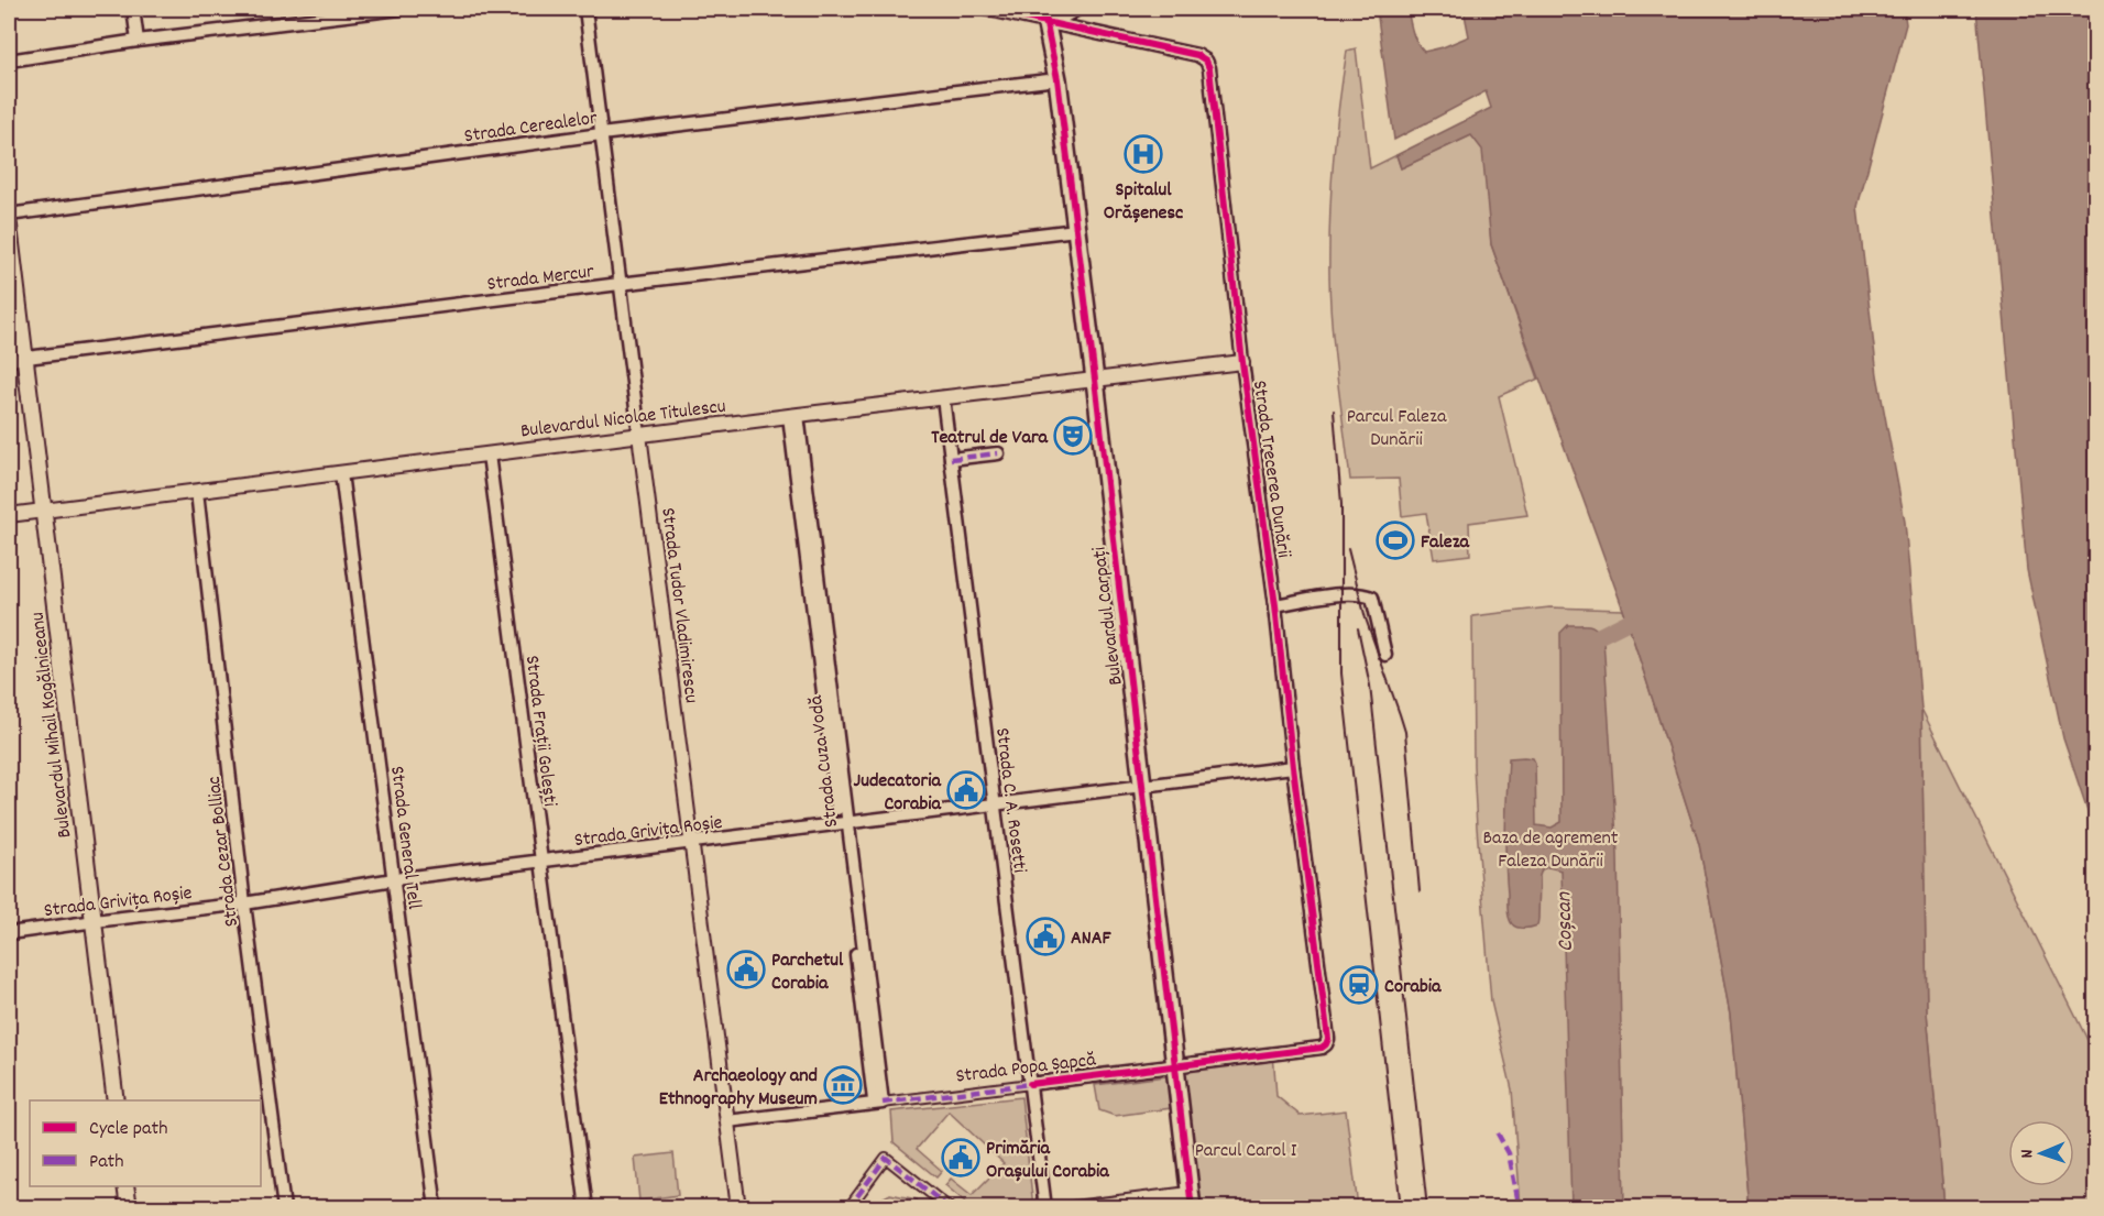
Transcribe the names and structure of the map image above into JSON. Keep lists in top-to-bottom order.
{
  "streets": {
    "main road": ["Bulevardul Carpați", "Bulevardul Mihail Kogălniceanu"],
    "street": [
      "Strada Cerealelor",
      "Strada Mercur",
      "Bulevardul Nicolae Titulescu",
      "Strada Trecerea Dunării",
      "Strada Tudor Vladimirescu",
      "Strada Frații Golești",
      "Strada Cuza Vodă",
      "Strada C. A. Rosetti",
      "Strada Grivița Roșie",
      "Strada General Tell",
      "Strada Cezar Bolliac",
      "Strada Popa Șapcă"
    ]
  },
  "crossings": [
    ["Strada Cerealelor", "Strada Tudor Vladimirescu"],
    ["Strada Cerealelor", "Bulevardul Carpați"],
    ["Strada Mercur", "Strada Tudor Vladimirescu"],
    ["Strada Mercur", "Bulevardul Carpați"],
    ["Strada Mercur", "Bulevardul Mihail Kogălniceanu"],
    ["Bulevardul Nicolae Titulescu", "Strada Trecerea Dunării"],
    ["Bulevardul Nicolae Titulescu", "Strada Tudor Vladimirescu"],
    ["Bulevardul Nicolae Titulescu", "Bulevardul Carpați"],
    ["Bulevardul Nicolae Titulescu", "Bulevardul Mihail Kogălniceanu"],
    ["Bulevardul Nicolae Titulescu", "Strada Frații Golești"],
    ["Bulevardul Nicolae Titulescu", "Strada Cuza Vodă"],
    ["Bulevardul Nicolae Titulescu", "Strada C. A. Rosetti"],
    ["Bulevardul Nicolae Titulescu", "Strada General Tell"],
    ["Bulevardul Nicolae Titulescu", "Strada Cezar Bolliac"],
    ["Strada Trecerea Dunării", "Bulevardul Carpați"],
    ["Strada Trecerea Dunării", "Strada Grivița Roșie"],
    ["Strada Trecerea Dunării", "Strada Popa Șapcă"],
    ["Strada Tudor Vladimirescu", "Strada Grivița Roșie"],
    ["Strada Tudor Vladimirescu", "Strada Popa Șapcă"],
    ["Bulevardul Carpați", "Strada Grivița Roșie"],
    ["Bulevardul Carpați", "Strada Popa Șapcă"],
    ["Bulevardul Mihail Kogălniceanu", "Strada Grivița Roșie"],
    ["Strada Frații Golești", "Strada Grivița Roșie"],
    ["Strada Cuza Vodă", "Strada Grivița Roșie"],
    ["Strada Cuza Vodă", "Strada Popa Șapcă"],
    ["Strada C. A. Rosetti", "Strada Grivița Roșie"],
    ["Strada C. A. Rosetti", "Strada Popa Șapcă"],
    ["Strada Grivița Roșie", "Strada General Tell"],
    ["Strada Grivița Roșie", "Strada Cezar Bolliac"]
  ],
  "water": ["Coșcan"],
  "parks": ["Parcul Faleza Dunării", "Baza de agrement Faleza Dunării", "Parcul Carol I"],
  "places": {
    "hospital": ["Spitalul Orășenesc"],
    "theatre": ["Teatrul de Vara"],
    "sports": ["Faleza"],
    "public building": [
      "Judecatoria Corabia",
      "ANAF",
      "Parchetul Corabia",
      "Primăria Orașului Corabia"
    ],
    "station": ["Corabia"],
    "museum": ["Archaeology and Ethnography Museum"]
  },
  "legend": ["Cycle path", "Path"],
  "north": "left"
}
